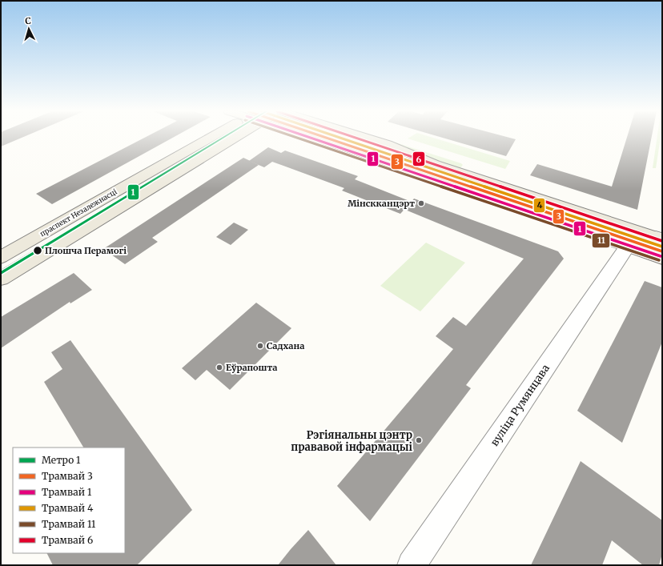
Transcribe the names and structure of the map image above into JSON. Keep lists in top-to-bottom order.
{
  "streets": {
    "main road": ["праспект Незалежнасці"],
    "street": ["вуліца Румянцава"]
  },
  "places": [
    "Мінскканцэрт",
    "Плошча Перамогі",
    "Садхана",
    "Еўрапошта",
    "Рэгіянальны цэнтр прававой інфармацыі"
  ],
  "lines": [
    "metro line 1",
    "tram line 3",
    "tram line 1",
    "tram line 4",
    "tram line 11",
    "tram line 6"
  ],
  "legend": [
    "Метро 1",
    "Трамвай 3",
    "Трамвай 1",
    "Трамвай 4",
    "Трамвай 11",
    "Трамвай 6"
  ],
  "north": "top"
}
